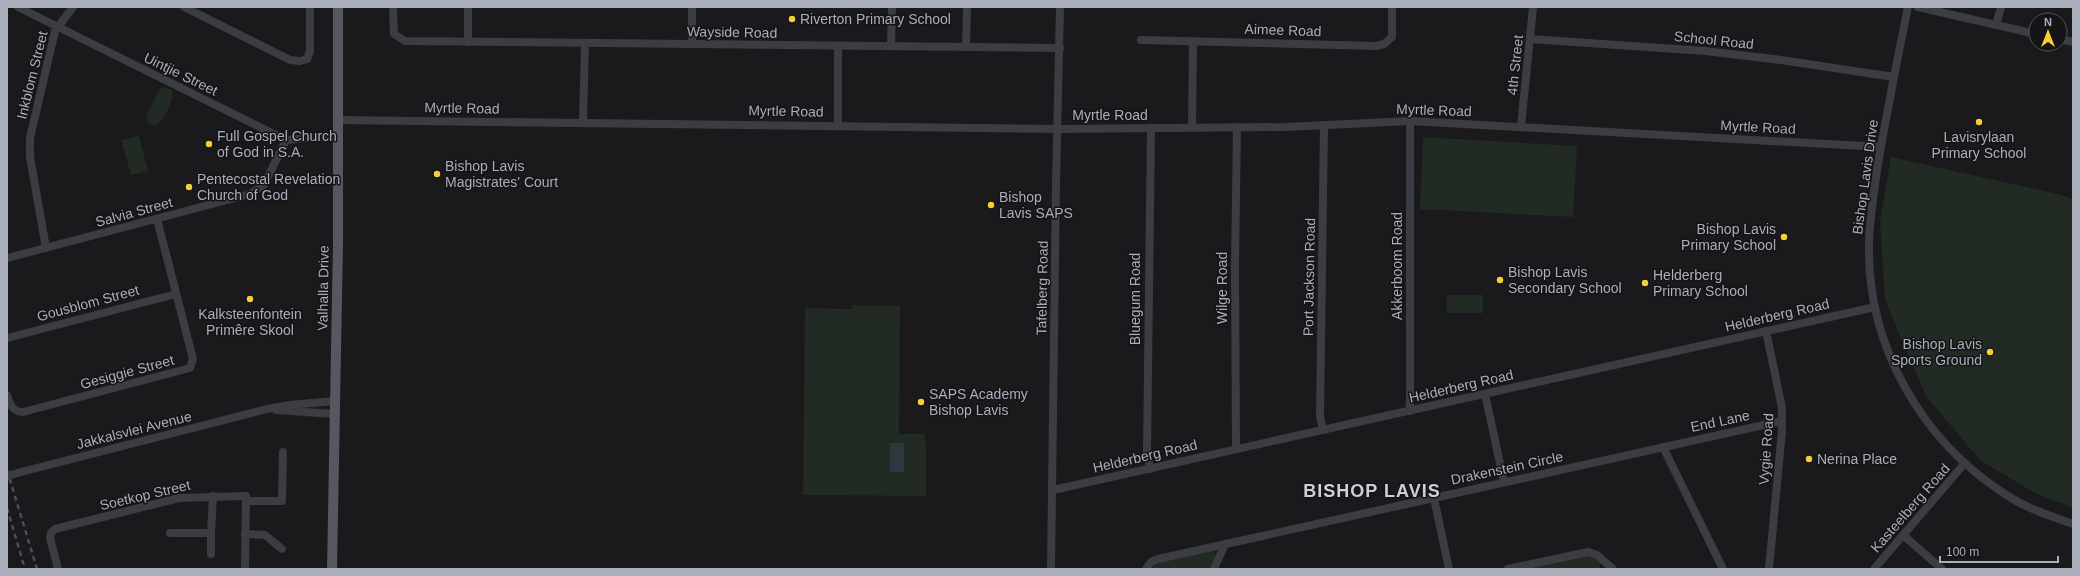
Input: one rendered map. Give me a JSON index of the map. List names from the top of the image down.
{
  "streets": {
    "main road": ["Valhalla Drive"],
    "street": [
      "Aimee Road",
      "Wayside Road",
      "School Road",
      "4th Street",
      "Uintjie Street",
      "Inkblom Street",
      "Myrtle Road",
      "Bishop Lavis Drive",
      "Salvia Street",
      "Akkerboom Road",
      "Port Jackson Road",
      "Tafelberg Road",
      "Wilge Road",
      "Bluegum Road",
      "Gousblom Street",
      "Helderberg Road",
      "Gesiggie Street",
      "End Lane",
      "Jakkalsvlei Avenue",
      "Vygie Road",
      "Drakenstein Circle",
      "Soetkop Street",
      "Kasteelberg Road"
    ]
  },
  "crossings": [
    ["Wayside Road", "Tafelberg Road"],
    ["School Road", "4th Street"],
    ["School Road", "Bishop Lavis Drive"],
    ["4th Street", "Myrtle Road"],
    ["Uintjie Street", "Inkblom Street"],
    ["Uintjie Street", "Salvia Street"],
    ["Inkblom Street", "Salvia Street"],
    ["Myrtle Road", "Bishop Lavis Drive"],
    ["Myrtle Road", "Akkerboom Road"],
    ["Myrtle Road", "Port Jackson Road"],
    ["Myrtle Road", "Valhalla Drive"],
    ["Myrtle Road", "Tafelberg Road"],
    ["Myrtle Road", "Wilge Road"],
    ["Myrtle Road", "Bluegum Road"],
    ["Bishop Lavis Drive", "Helderberg Road"],
    ["Bishop Lavis Drive", "Kasteelberg Road"],
    ["Salvia Street", "Gesiggie Street"],
    ["Akkerboom Road", "Helderberg Road"],
    ["Port Jackson Road", "Helderberg Road"],
    ["Valhalla Drive", "Jakkalsvlei Avenue"],
    ["Tafelberg Road", "Helderberg Road"],
    ["Wilge Road", "Helderberg Road"],
    ["Bluegum Road", "Helderberg Road"],
    ["Gousblom Street", "Gesiggie Street"],
    ["Helderberg Road", "Vygie Road"],
    ["End Lane", "Vygie Road"],
    ["End Lane", "Drakenstein Circle"]
  ],
  "districts": ["BISHOP LAVIS"],
  "places": [
    "Riverton Primary School",
    "Lavisrylaan Primary School",
    "Full Gospel Church of God in S.A.",
    "Bishop Lavis Magistrates' Court",
    "Pentecostal Revelation Church of God",
    "Bishop Lavis SAPS",
    "Bishop Lavis Primary School",
    "Bishop Lavis Secondary School",
    "Helderberg Primary School",
    "Kalksteenfontein Primêre Skool",
    "Bishop Lavis Sports Ground",
    "SAPS Academy Bishop Lavis",
    "Nerina Place"
  ],
  "scale_bar": "100 m",
  "north": "top"
}
